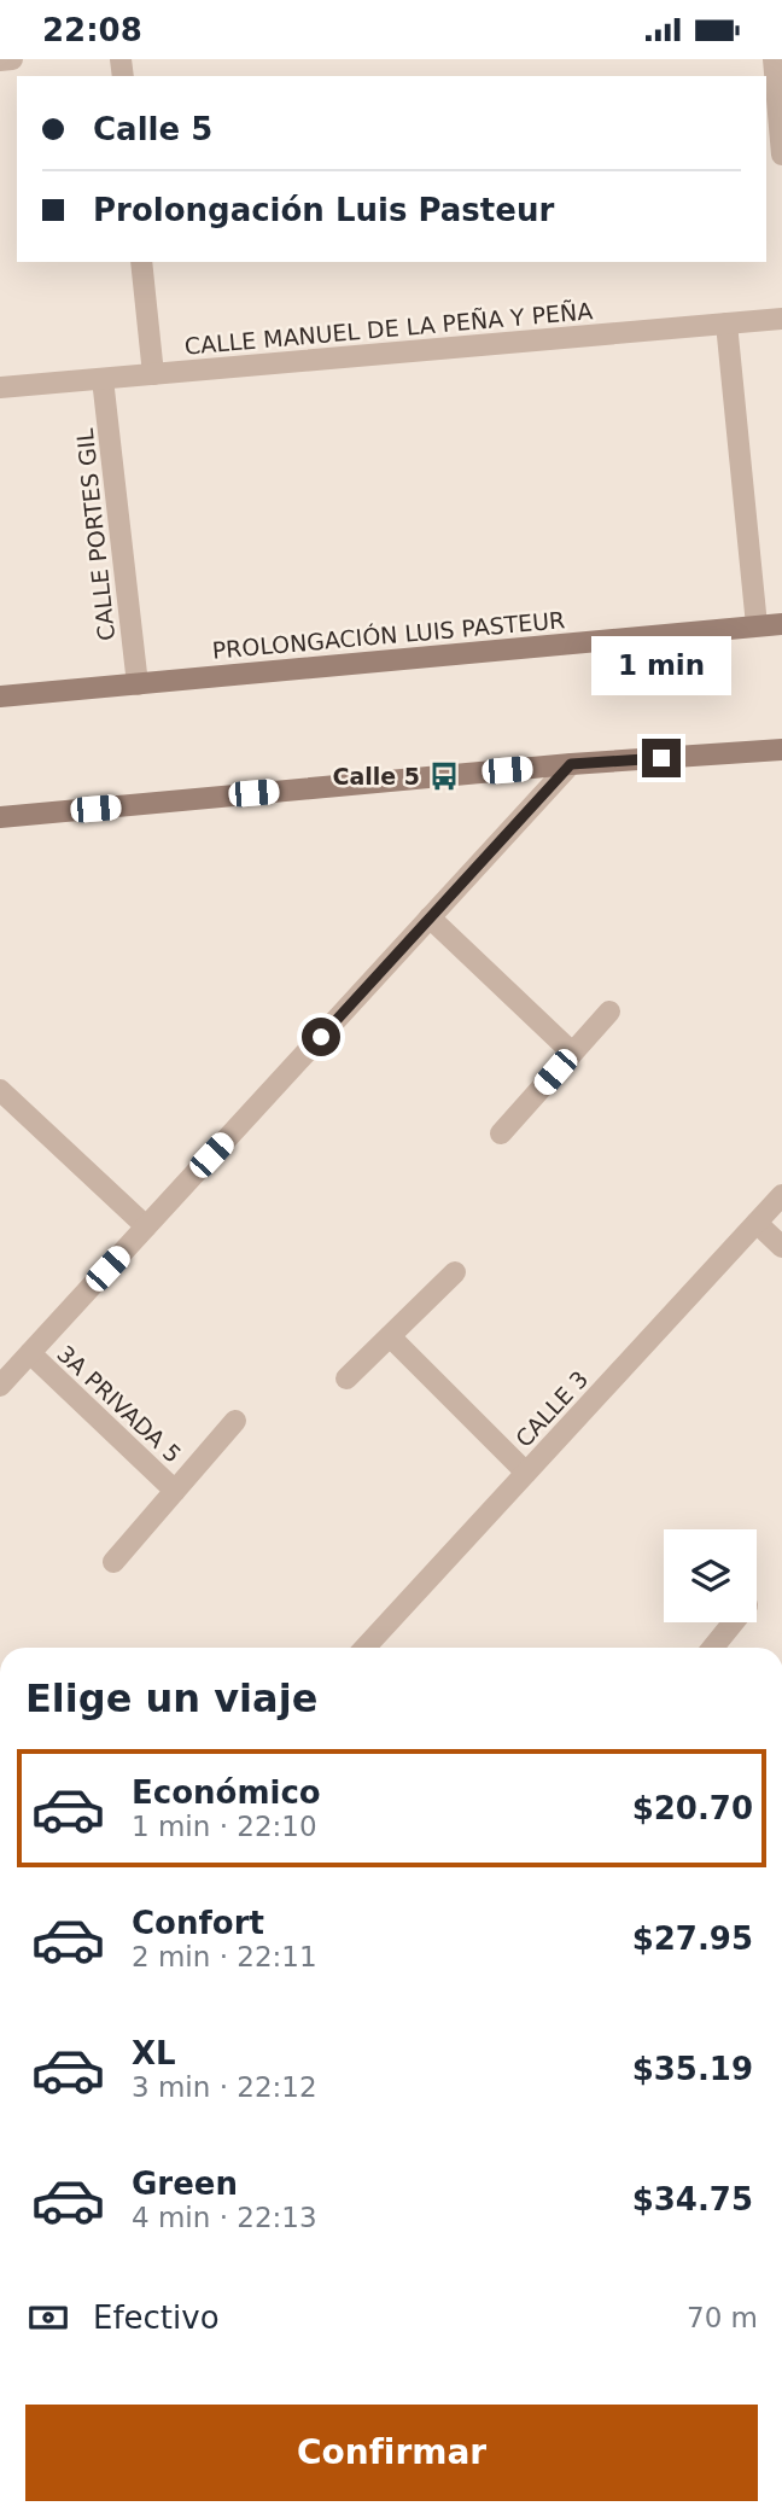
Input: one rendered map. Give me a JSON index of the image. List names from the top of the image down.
{
  "streets": {
    "main road": ["PROLONGACIÓN LUIS PASTEUR"],
    "street": [
      "CALLE MANUEL DE LA PEÑA Y PEÑA",
      "CALLE PORTES GIL",
      "3A PRIVADA 5",
      "CALLE 3"
    ]
  },
  "crossings": [
    ["CALLE MANUEL DE LA PEÑA Y PEÑA", "CALLE PORTES GIL"],
    ["CALLE PORTES GIL", "PROLONGACIÓN LUIS PASTEUR"]
  ],
  "places": {
    "bus stop": ["Calle 5"]
  },
  "page": {
    "status": "22:08",
    "banner": ["Calle 5", "Prolongación Luis Pasteur"],
    "bubble": "1 min",
    "heading": "Elige un viaje",
    "list": [
      {
        "name": "Económico",
        "note": "1 min · 22:10",
        "value": "$20.70"
      },
      {
        "name": "Confort",
        "note": "2 min · 22:11",
        "value": "$27.95"
      },
      {
        "name": "XL",
        "note": "3 min · 22:12",
        "value": "$35.19"
      },
      {
        "name": "Green",
        "note": "4 min · 22:13",
        "value": "$34.75"
      }
    ],
    "pay": ["Efectivo", "70 m"],
    "buttons": "Confirmar"
  }
}
